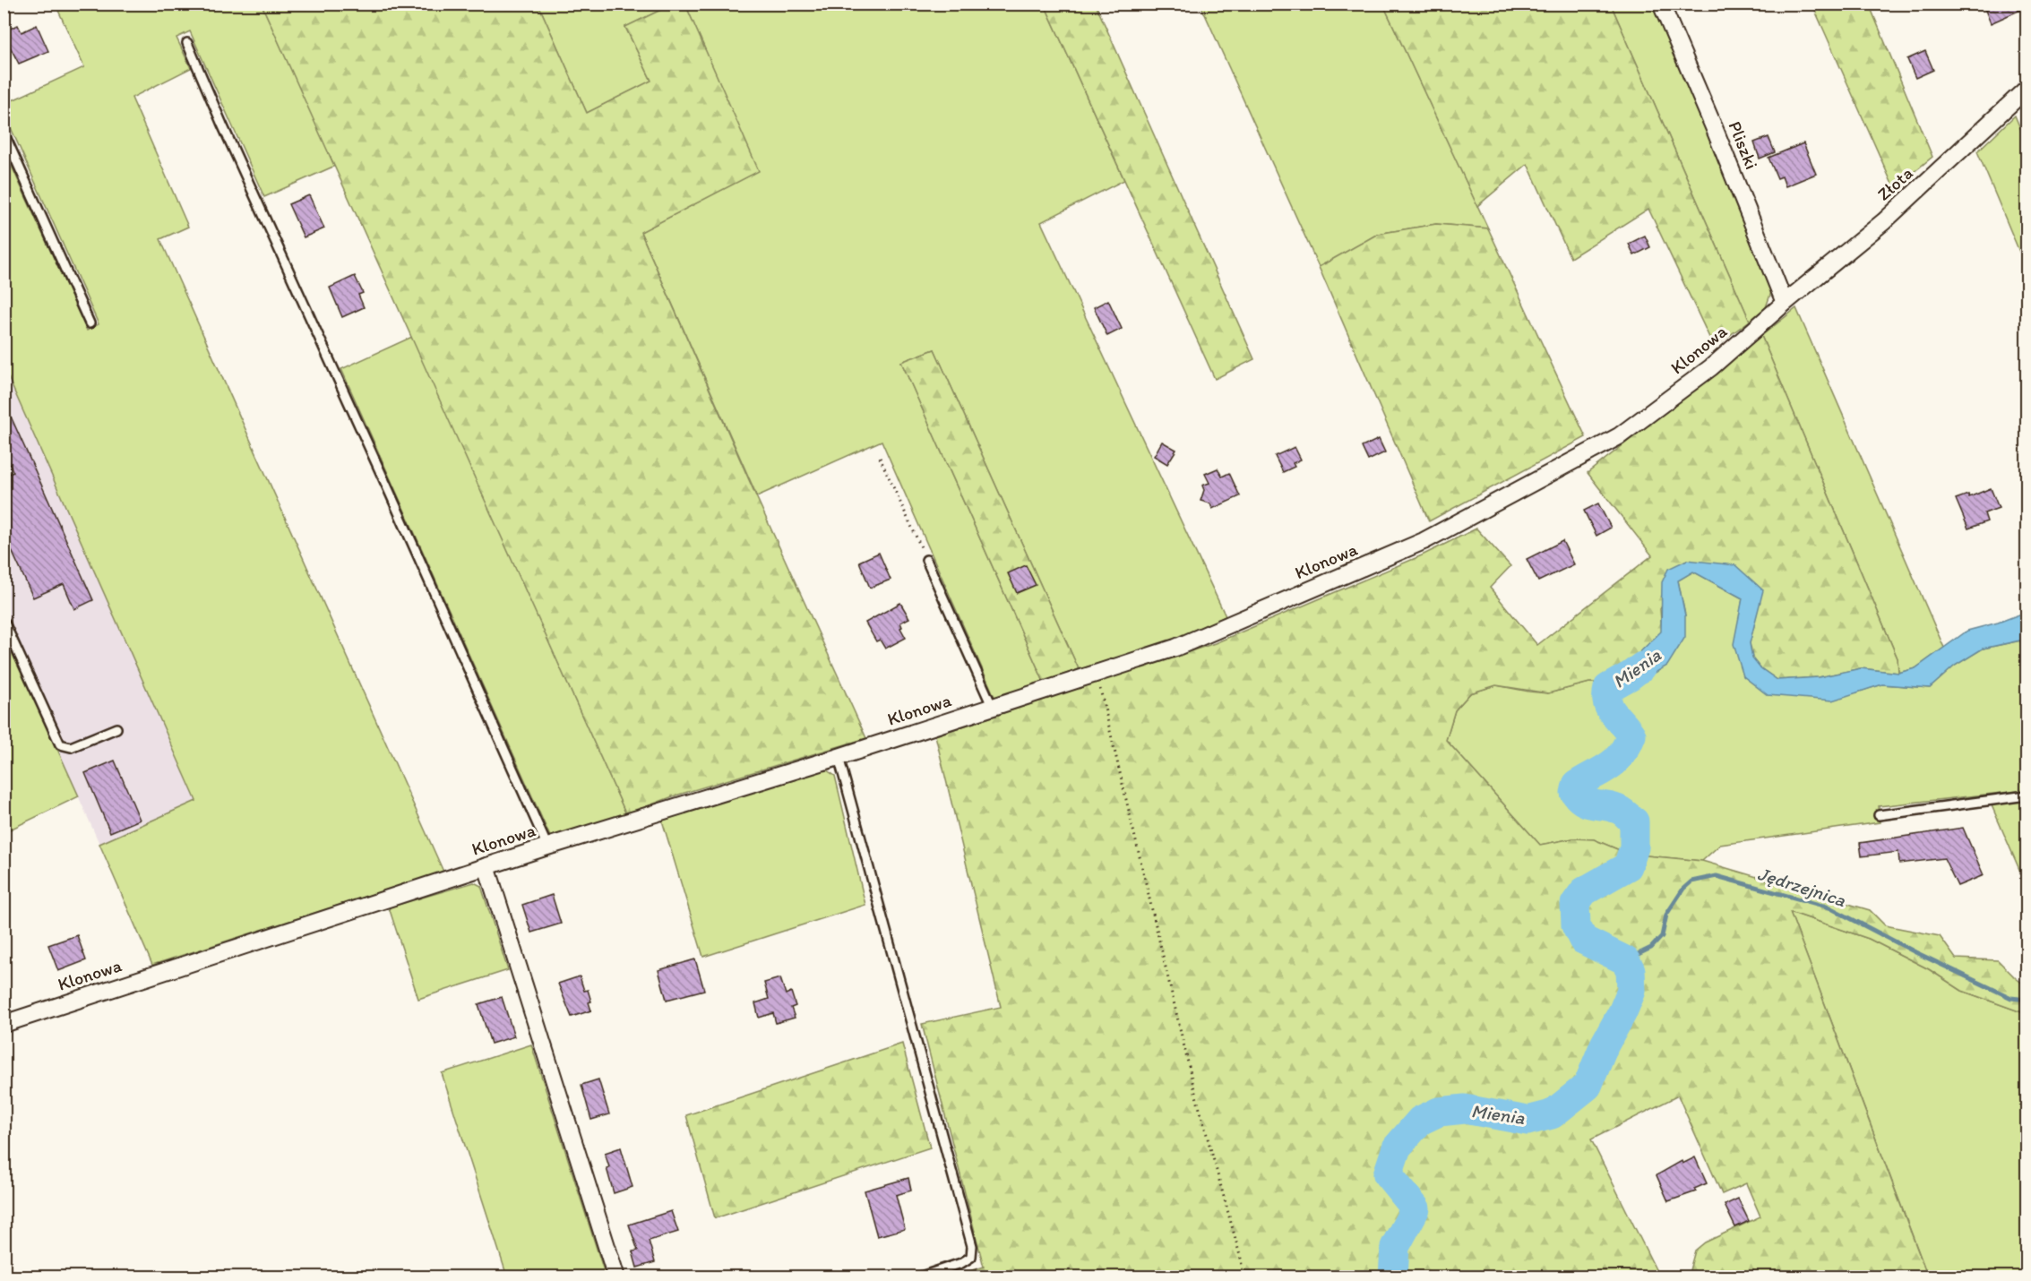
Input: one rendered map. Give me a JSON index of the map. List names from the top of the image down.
{
  "streets": {
    "street": ["Pliszki", "Złota", "Klonowa"]
  },
  "crossings": [
    ["Pliszki", "Złota"],
    ["Pliszki", "Klonowa"],
    ["Złota", "Klonowa"]
  ],
  "water": ["Mienia", "Jędrzejnica"]
}
